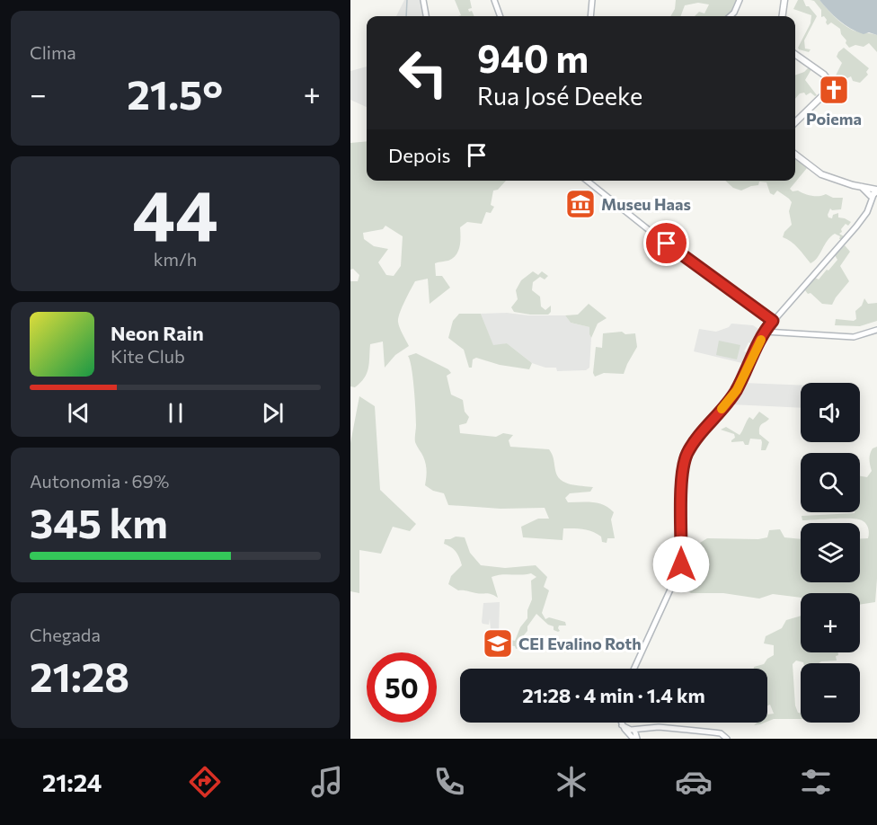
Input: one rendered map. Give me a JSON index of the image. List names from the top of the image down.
{
  "places": {
    "church": ["Poiema"],
    "museum": ["Museu Haas"],
    "school or university": ["CEI Evalino Roth"]
  },
  "page": {
    "tile": [
      "Clima",
      ["44", "km/h"],
      ["Autonomia · 69%", "345 km"],
      ["Chegada", "21:28"]
    ],
    "turn": ["940 m", "Rua José Deeke"],
    "heat": ["−", "21.5°", "+"],
    "then": "Depois",
    "song": ["Neon Rain", "Kite Club"],
    "map_buttons": ["+", "−"],
    "limit": "50",
    "trip": "21:28 · 4 min · 1.4 km",
    "tabs": "21:24"
  }
}
